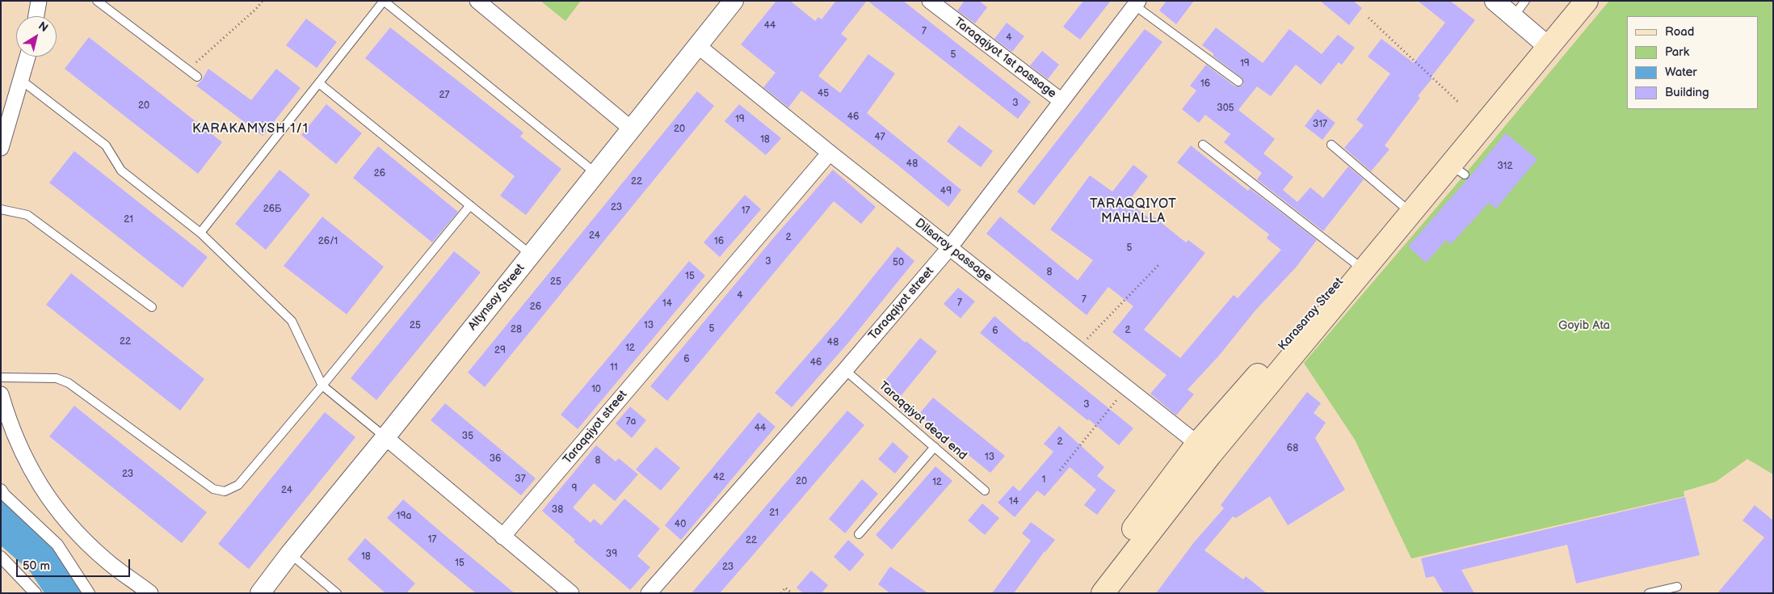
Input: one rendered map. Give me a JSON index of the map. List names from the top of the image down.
{
  "streets": {
    "main road": ["Karasaray Street"],
    "street": [
      "Taraqqiyot 1st passage",
      "Dilsaroy passage",
      "Altynsay Street",
      "Taraqqiyot street"
    ],
    "lane": ["Taraqqiyot dead end"]
  },
  "crossings": [
    ["Taraqqiyot 1st passage", "Taraqqiyot street"],
    ["Dilsaroy passage", "Altynsay Street"],
    ["Dilsaroy passage", "Taraqqiyot street"],
    ["Dilsaroy passage", "Karasaray Street"],
    ["Taraqqiyot street", "Taraqqiyot dead end"]
  ],
  "districts": ["KARAKAMYSH 1/1", "TARAQQIYOT MAHALLA"],
  "parks": ["Goyib Ata"],
  "house_numbers": [
    "44",
    "7",
    "4",
    "5",
    "19",
    "16",
    "45",
    "27",
    "3",
    "20",
    "305",
    "46",
    "19",
    "317",
    "20",
    "47",
    "18",
    "48",
    "312",
    "26",
    "22",
    "49",
    "23",
    "26Б",
    "17",
    "21",
    "24",
    "2",
    "26/1",
    "16",
    "5",
    "3",
    "50",
    "8",
    "15",
    "25",
    "4",
    "7",
    "7",
    "14",
    "26",
    "25",
    "13",
    "5",
    "28",
    "2",
    "6",
    "22",
    "48",
    "12",
    "29",
    "6",
    "46",
    "11",
    "10",
    "3",
    "7a",
    "44",
    "35",
    "2",
    "68",
    "13",
    "36",
    "8",
    "23",
    "42",
    "37",
    "1",
    "20",
    "12",
    "9",
    "24",
    "14",
    "38",
    "21",
    "19a",
    "40",
    "17",
    "22",
    "39",
    "18",
    "15",
    "23"
  ],
  "legend": [
    "Road",
    "Park",
    "Water",
    "Building"
  ],
  "scale_bar": "50 m",
  "north": "top right"
}
